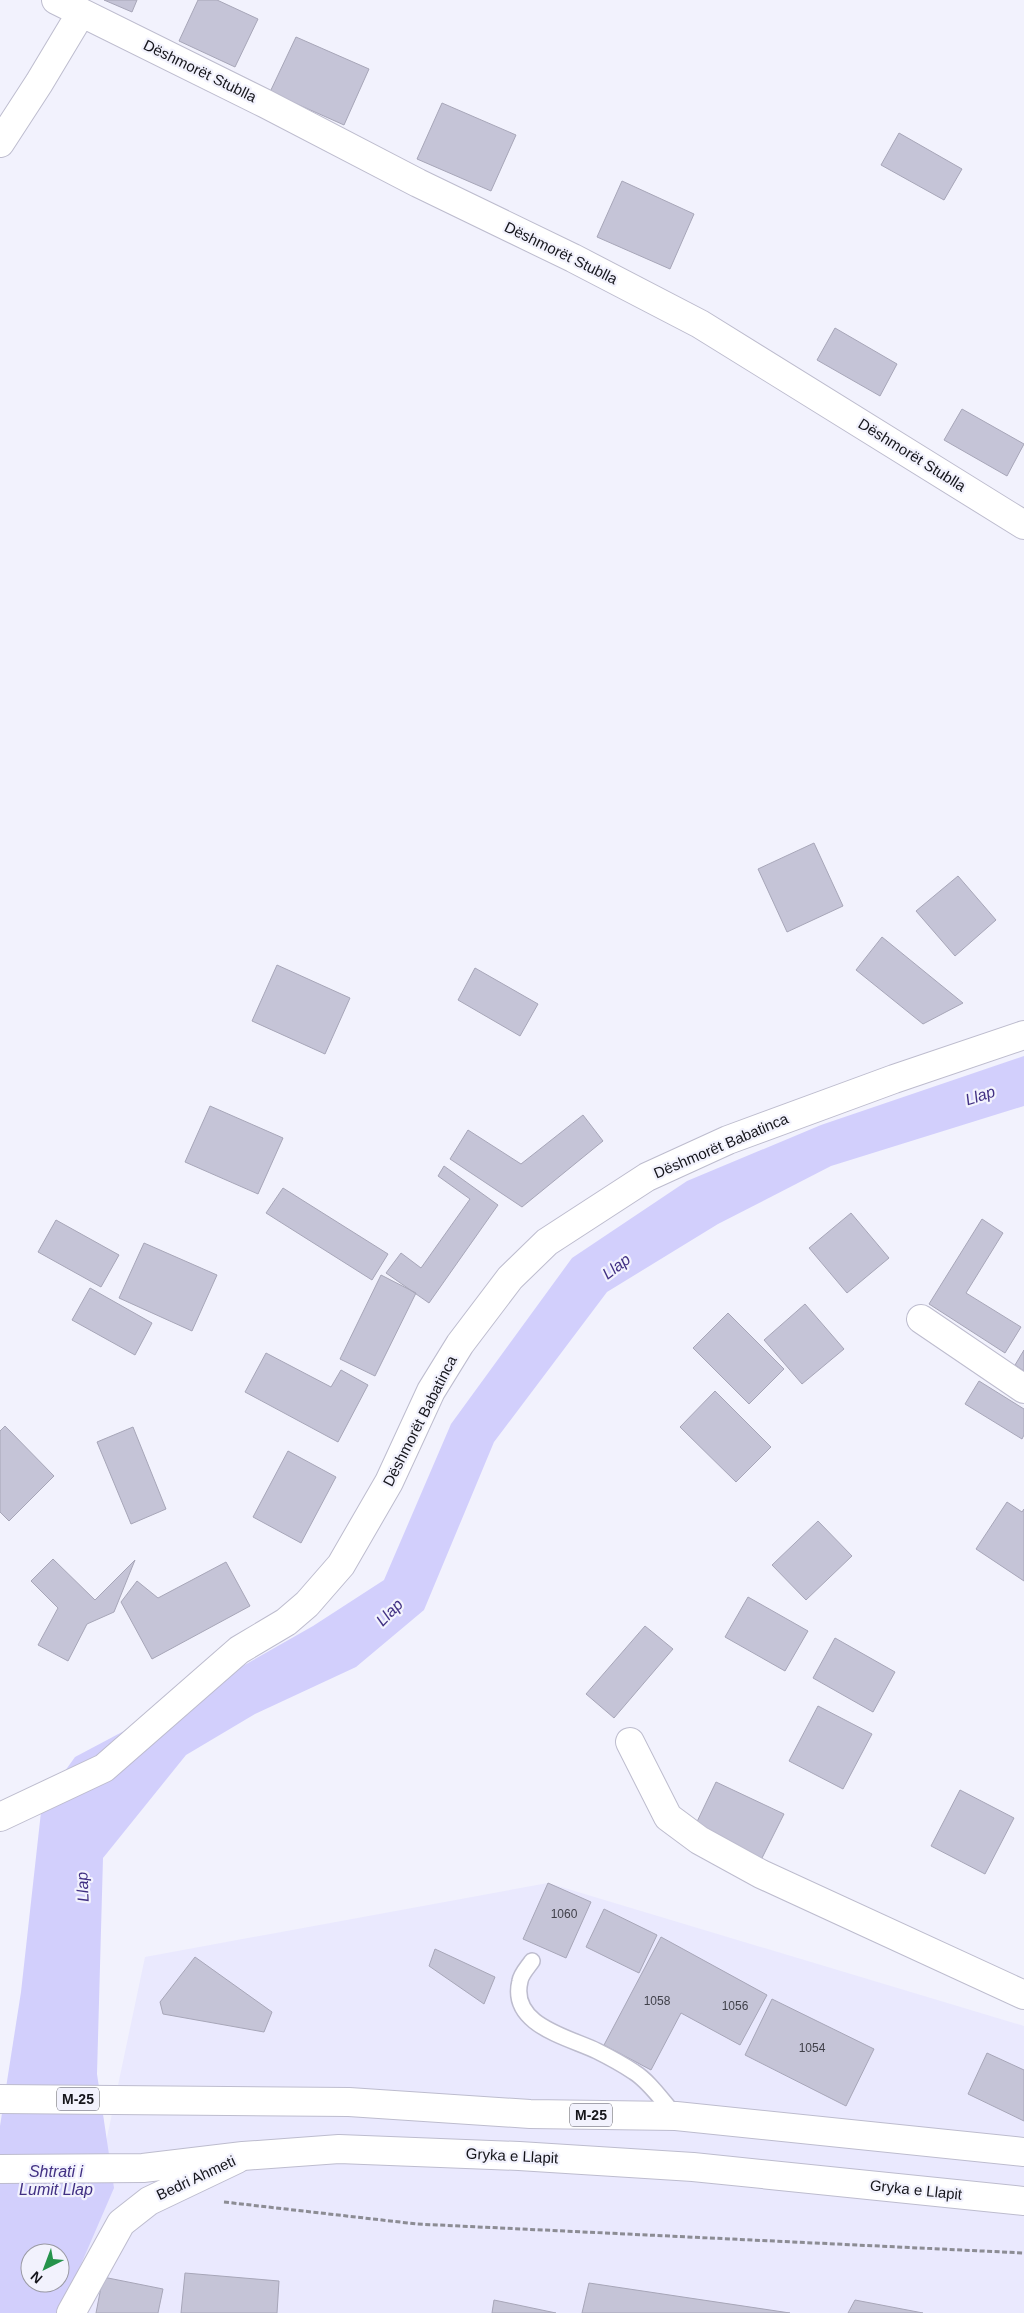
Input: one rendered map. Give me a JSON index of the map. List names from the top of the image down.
{
  "streets": {
    "street": [
      "Dëshmorët Stublla",
      "Dëshmorët Babatinca",
      "M-25",
      "Gryka e Llapit",
      "Bedri Ahmeti"
    ]
  },
  "crossings": [
    ["Gryka e Llapit", "Bedri Ahmeti"]
  ],
  "water": ["Llap", "Shtrati i Lumit Llap"],
  "house_numbers": [
    "1060",
    "1058",
    "1056",
    "1054"
  ],
  "north": "bottom left"
}
